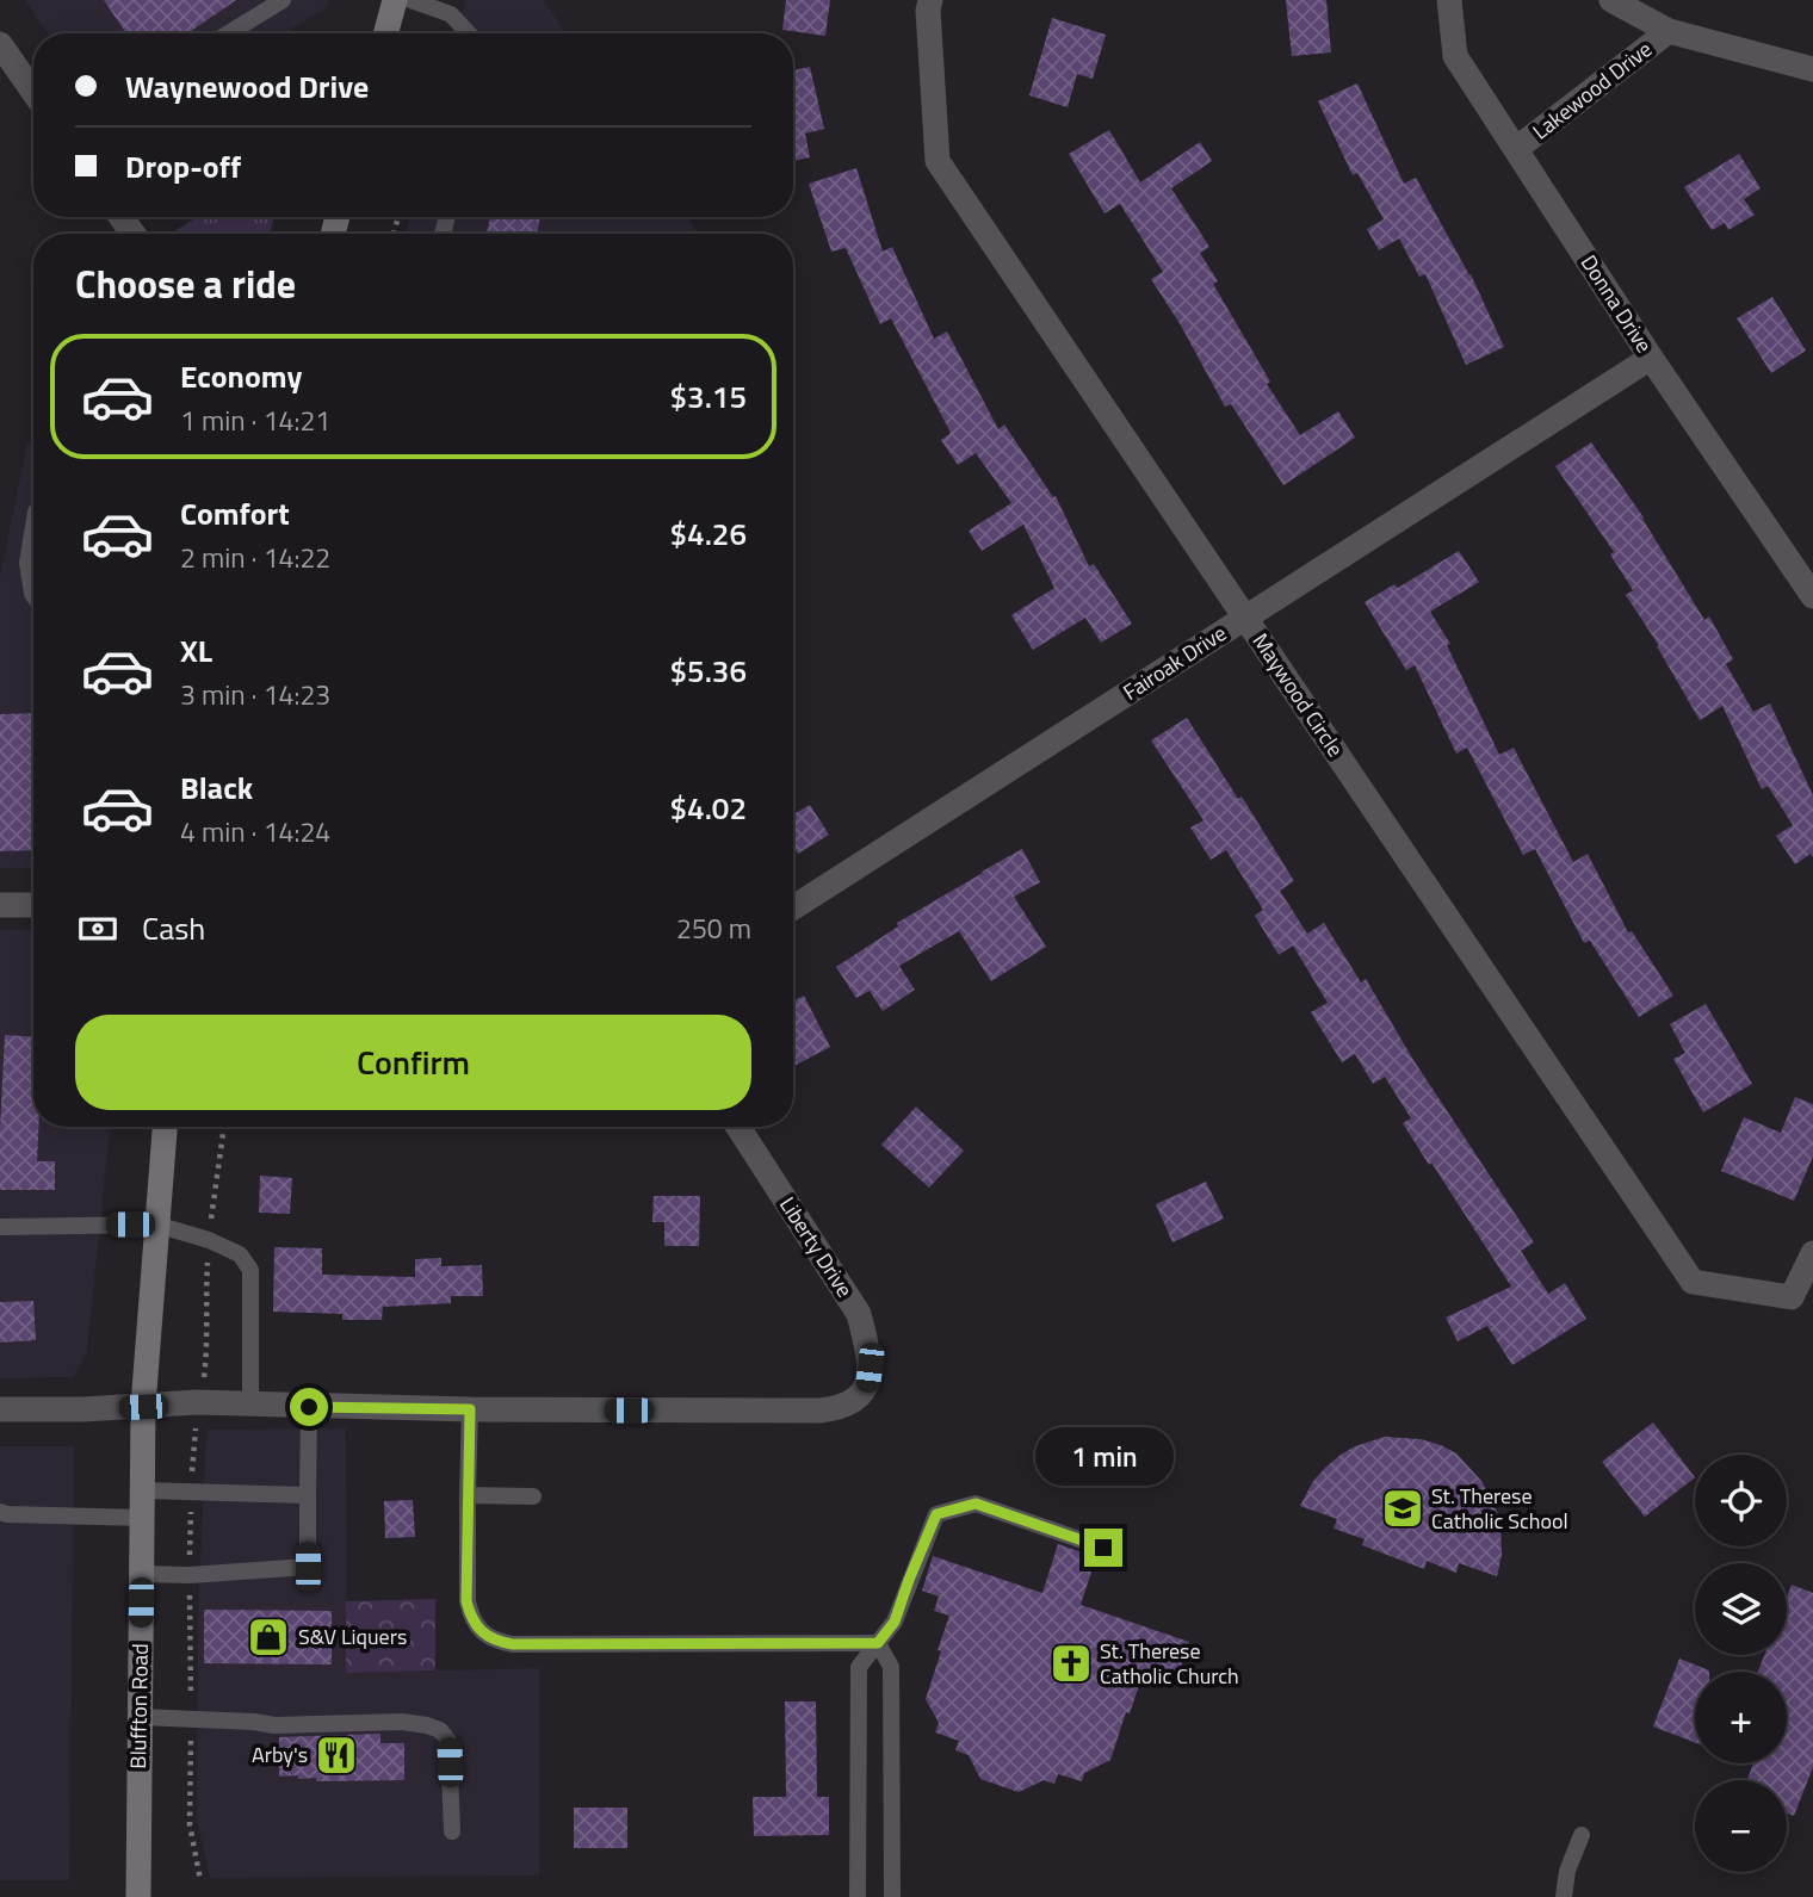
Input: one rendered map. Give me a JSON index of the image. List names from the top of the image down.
{
  "streets": {
    "main road": ["Bluffton Road"],
    "street": [
      "Lakewood Drive",
      "Donna Drive",
      "Fairoak Drive",
      "Maywood Circle",
      "Liberty Drive"
    ]
  },
  "crossings": [
    ["Lakewood Drive", "Donna Drive"],
    ["Donna Drive", "Fairoak Drive"],
    ["Fairoak Drive", "Maywood Circle"]
  ],
  "places": {
    "school or university": ["St. Therese Catholic School"],
    "shop": ["S&V Liquers"],
    "church": ["St. Therese Catholic Church"],
    "restaurant": ["Arby's"]
  },
  "page": {
    "banner": ["Waynewood Drive", "Drop-off"],
    "heading": "Choose a ride",
    "list": [
      {
        "name": "Economy",
        "note": "1 min · 14:21",
        "value": "$3.15"
      },
      {
        "name": "Comfort",
        "note": "2 min · 14:22",
        "value": "$4.26"
      },
      {
        "name": "XL",
        "note": "3 min · 14:23",
        "value": "$5.36"
      },
      {
        "name": "Black",
        "note": "4 min · 14:24",
        "value": "$4.02"
      }
    ],
    "pay": ["Cash", "250 m"],
    "buttons": "Confirm",
    "bubble": "1 min",
    "map_buttons": ["+", "−"]
  }
}
